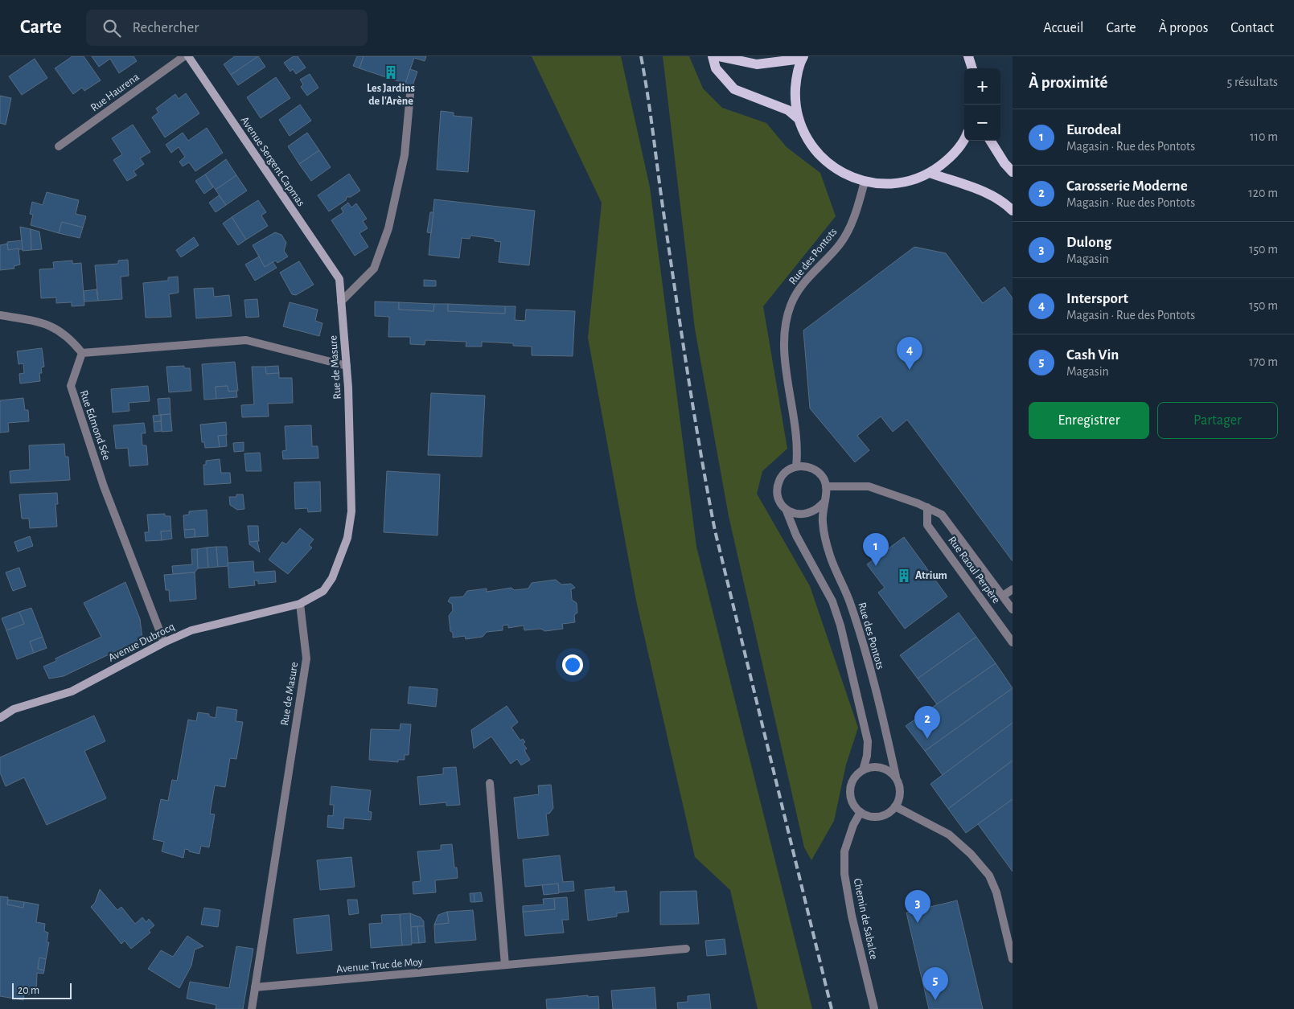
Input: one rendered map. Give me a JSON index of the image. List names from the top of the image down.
{
  "streets": {
    "street": [
      "Rue Haurena",
      "Avenue Sergent Capmas",
      "Rue des Pontots",
      "Rue de Masure",
      "Rue Edmond Sée",
      "Rue Raoul Perpère",
      "Avenue Dubrocq",
      "Chemin de Sabalce",
      "Avenue Truc de Moy"
    ]
  },
  "crossings": [
    ["Avenue Sergent Capmas", "Rue de Masure"],
    ["Rue des Pontots", "Rue Raoul Perpère"],
    ["Rue des Pontots", "Chemin de Sabalce"],
    ["Rue de Masure", "Avenue Dubrocq"],
    ["Rue de Masure", "Avenue Truc de Moy"],
    ["Rue Edmond Sée", "Avenue Dubrocq"]
  ],
  "places": {
    "building": ["Les Jardins de l'Arène", "Atrium"]
  },
  "scale_bar": "20 m",
  "page": {
    "header": "Carte",
    "search": "Rechercher",
    "nav": [
      "Accueil",
      "Carte",
      "À propos",
      "Contact"
    ],
    "heading": ["À proximité", "5 résultats"],
    "map_buttons": ["+", "−"],
    "list": [
      {
        "mark": "1",
        "name": "Eurodeal",
        "note": "Magasin · Rue des Pontots",
        "value": "110 m"
      },
      {
        "mark": "2",
        "name": "Carosserie Moderne",
        "note": "Magasin · Rue des Pontots",
        "value": "120 m"
      },
      {
        "mark": "3",
        "name": "Dulong",
        "note": "Magasin",
        "value": "150 m"
      },
      {
        "mark": "4",
        "name": "Intersport",
        "note": "Magasin · Rue des Pontots",
        "value": "150 m"
      },
      {
        "mark": "5",
        "name": "Cash Vin",
        "note": "Magasin",
        "value": "170 m"
      }
    ],
    "pins": [
      "4",
      "1",
      "2",
      "3",
      "5"
    ],
    "buttons": ["Enregistrer", "Partager"],
    "scale": "20 m"
  }
}
